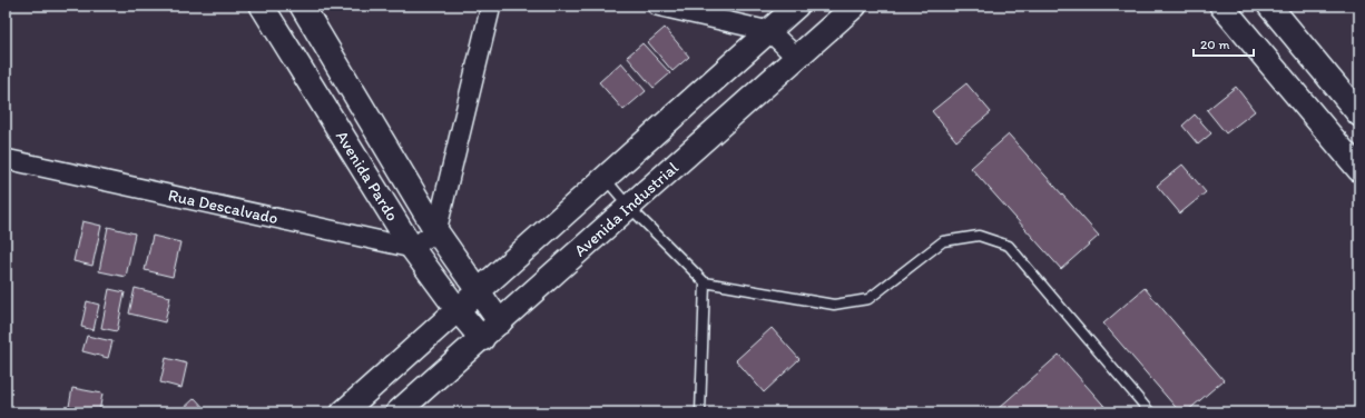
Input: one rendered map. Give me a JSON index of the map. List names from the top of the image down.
{
  "streets": {
    "street": ["Avenida Pardo", "Rua Descalvado", "Avenida Industrial"]
  },
  "crossings": [
    ["Avenida Pardo", "Rua Descalvado"],
    ["Avenida Pardo", "Avenida Industrial"]
  ],
  "scale_bar": "20 m"
}
